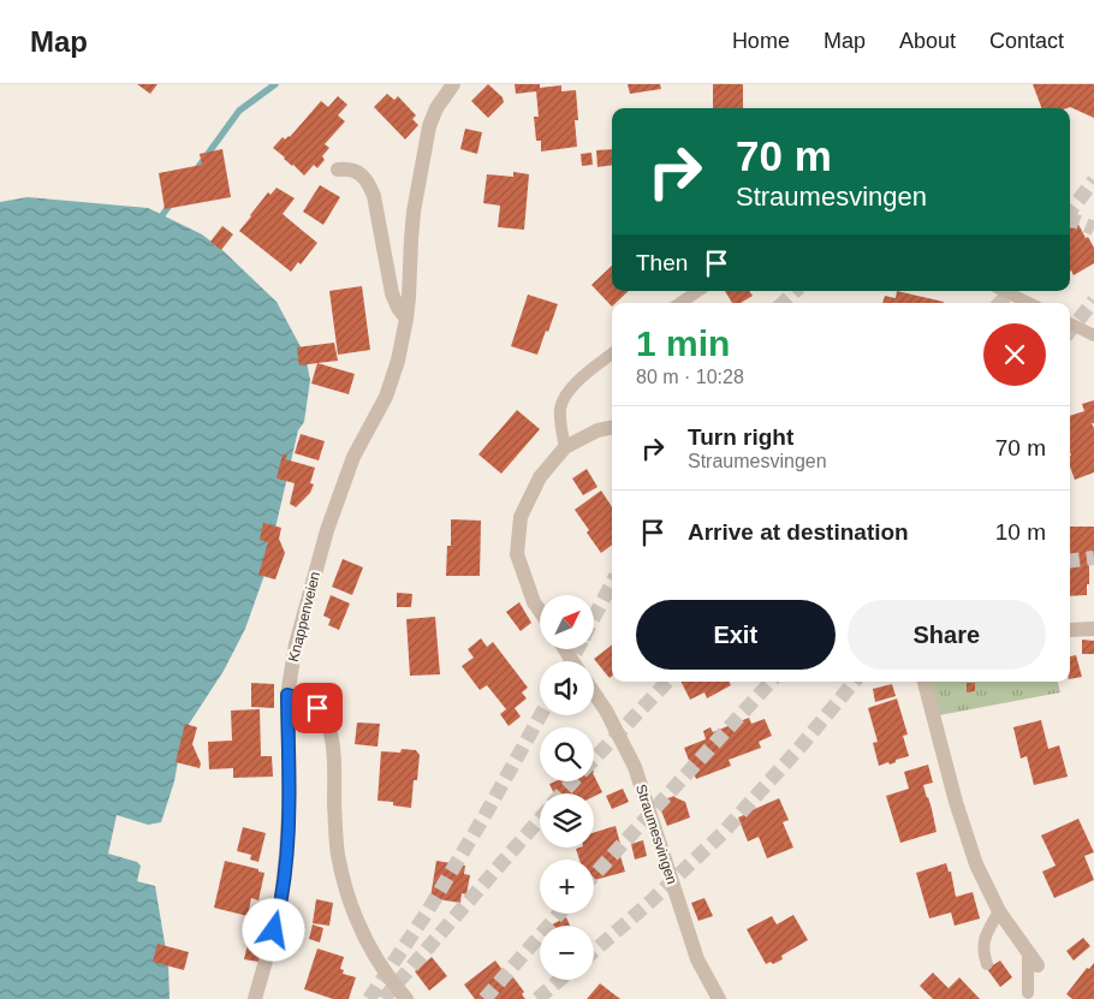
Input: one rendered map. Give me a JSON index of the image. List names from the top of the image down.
{
  "streets": {
    "street": ["Knappenveien", "Straumesvingen"]
  },
  "north": "top right",
  "page": {
    "header": "Map",
    "nav": [
      "Home",
      "Map",
      "About",
      "Contact"
    ],
    "turn": ["70 m", "Straumesvingen"],
    "then": "Then",
    "heading": ["1 min", "80 m · 10:28"],
    "list": [
      {
        "name": "Turn right",
        "note": "Straumesvingen",
        "value": "70 m"
      },
      {
        "name": "Arrive at destination",
        "value": "10 m"
      }
    ],
    "buttons": ["Exit", "Share"],
    "map_buttons": ["+", "−"]
  }
}
